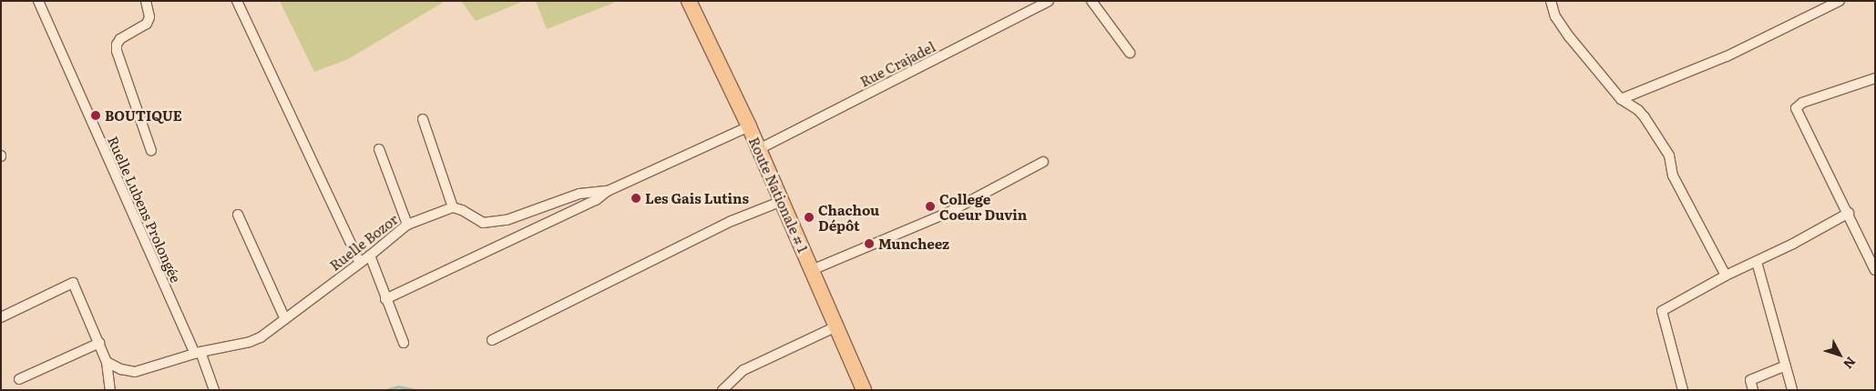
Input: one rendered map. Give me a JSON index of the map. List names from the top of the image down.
{
  "streets": {
    "main road": ["Route Nationale # 1"],
    "street": ["Rue Crajadel", "Ruelle Lubens Prolongée", "Ruelle Bozor"]
  },
  "crossings": [
    ["Rue Crajadel", "Route Nationale # 1"],
    ["Ruelle Lubens Prolongée", "Ruelle Bozor"]
  ],
  "places": [
    "BOUTIQUE",
    "Les Gais Lutins",
    "College Coeur Duvin",
    "Chachou Dépôt",
    "Muncheez"
  ],
  "north": "bottom right"
}
